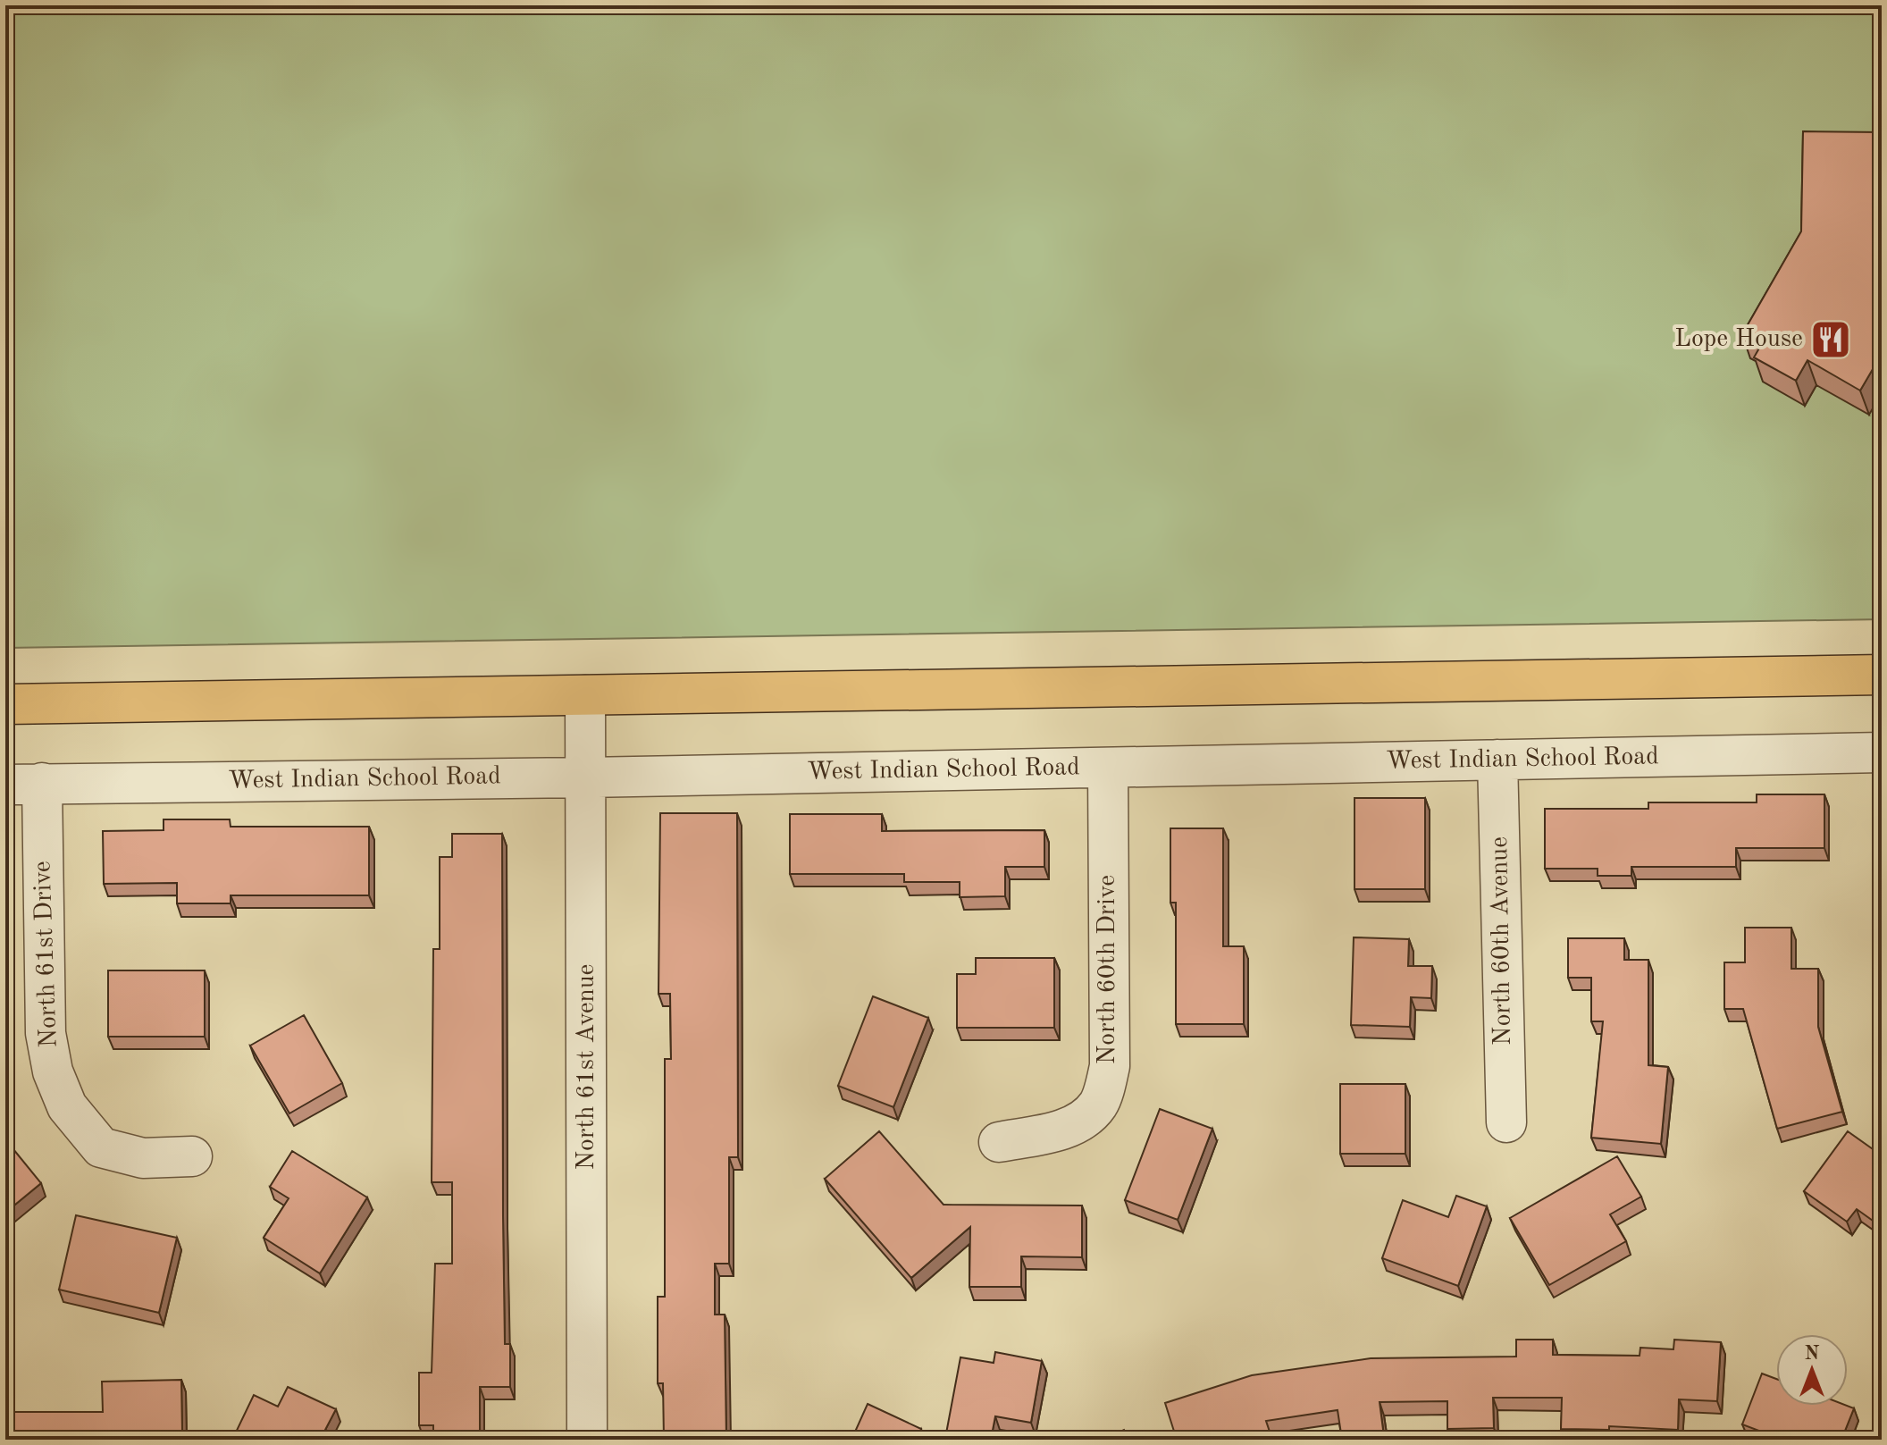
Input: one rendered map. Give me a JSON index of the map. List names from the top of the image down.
{
  "streets": {
    "street": [
      "West Indian School Road",
      "North 60th Avenue",
      "North 61st Drive",
      "North 60th Drive",
      "North 61st Avenue"
    ]
  },
  "crossings": [
    ["West Indian School Road", "North 60th Avenue"],
    ["West Indian School Road", "North 61st Drive"],
    ["West Indian School Road", "North 60th Drive"],
    ["West Indian School Road", "North 61st Avenue"]
  ],
  "places": {
    "restaurant": ["Lope House"]
  },
  "north": "top"
}
